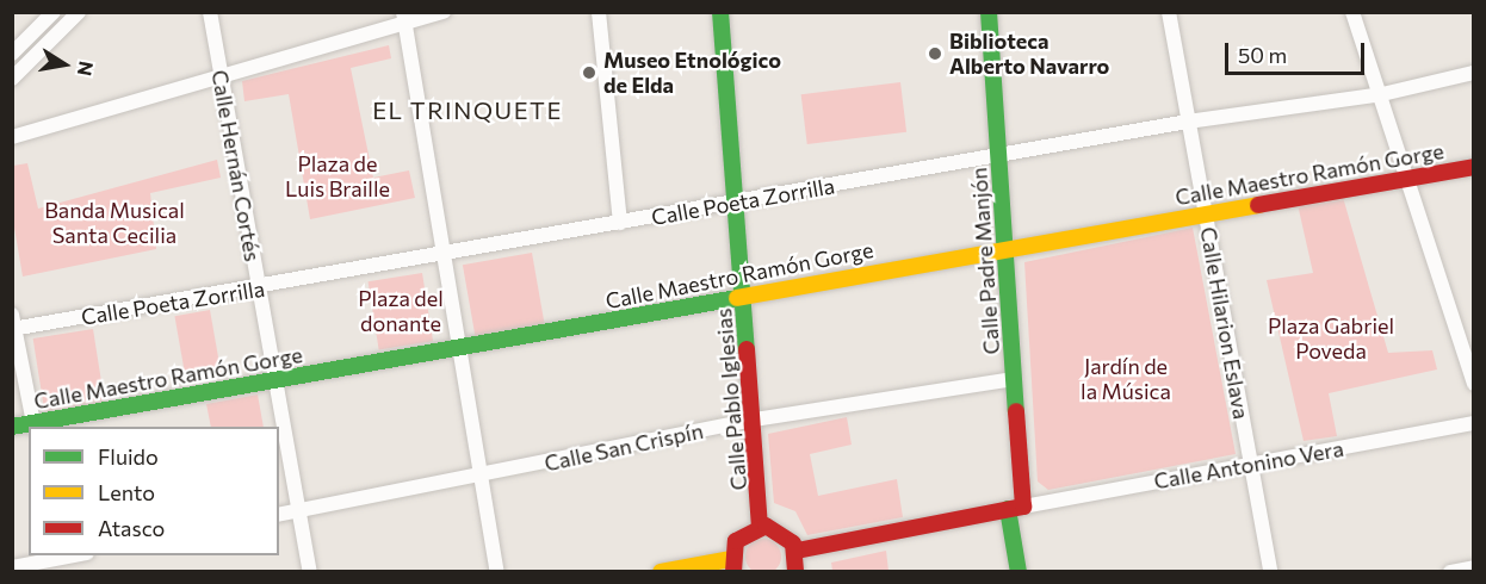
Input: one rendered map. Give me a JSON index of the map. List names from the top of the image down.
{
  "streets": {
    "street": [
      "Calle Hernán Cortés",
      "Calle Maestro Ramón Gorge",
      "Calle Poeta Zorrilla",
      "Calle Padre Manjón",
      "Calle Hilarion Eslava",
      "Calle Pablo Iglesias",
      "Calle San Crispín",
      "Calle Antonino Vera"
    ]
  },
  "crossings": [
    ["Calle Hernán Cortés", "Calle Maestro Ramón Gorge"],
    ["Calle Hernán Cortés", "Calle Poeta Zorrilla"],
    ["Calle Hernán Cortés", "Calle San Crispín"],
    ["Calle Maestro Ramón Gorge", "Calle Padre Manjón"],
    ["Calle Maestro Ramón Gorge", "Calle Hilarion Eslava"],
    ["Calle Maestro Ramón Gorge", "Calle Pablo Iglesias"],
    ["Calle Poeta Zorrilla", "Calle Padre Manjón"],
    ["Calle Poeta Zorrilla", "Calle Hilarion Eslava"],
    ["Calle Poeta Zorrilla", "Calle Pablo Iglesias"],
    ["Calle Padre Manjón", "Calle San Crispín"],
    ["Calle Padre Manjón", "Calle Antonino Vera"],
    ["Calle Hilarion Eslava", "Calle Antonino Vera"],
    ["Calle Pablo Iglesias", "Calle San Crispín"]
  ],
  "districts": ["EL TRINQUETE"],
  "parks": [
    "Plaza de Luis Braille",
    "Banda Musical Santa Cecilia",
    "Plaza del donante",
    "Plaza Gabriel Poveda",
    "Jardín de la Música"
  ],
  "places": ["Biblioteca Alberto Navarro", "Museo Etnológico de Elda"],
  "legend": ["Fluido", "Lento", "Atasco"],
  "scale_bar": "50 m",
  "north": "right"
}
